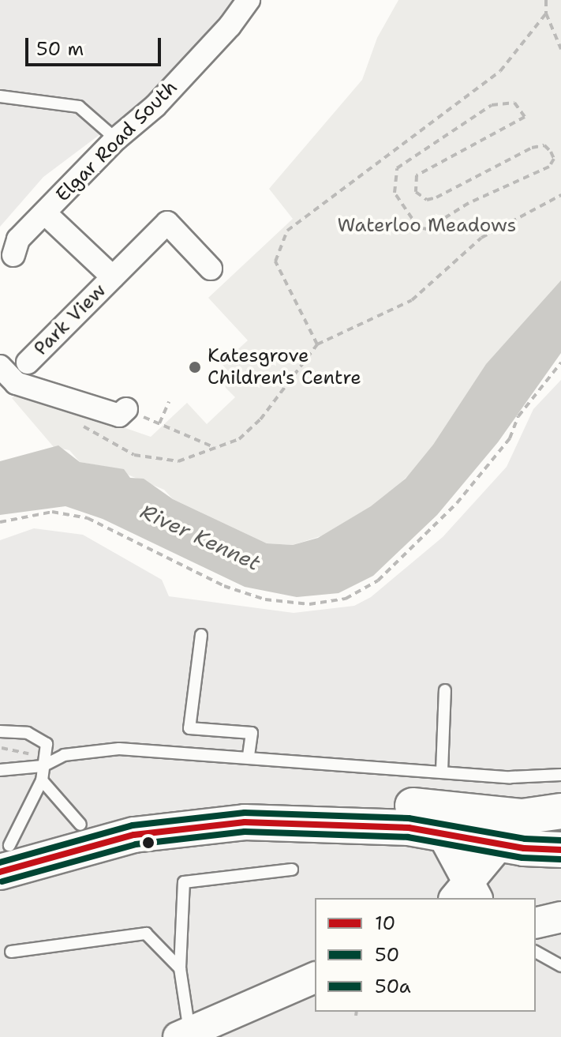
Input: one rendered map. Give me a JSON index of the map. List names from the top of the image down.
{
  "streets": {
    "street": ["Elgar Road South", "Park View"]
  },
  "crossings": [
    ["Elgar Road South", "Park View"]
  ],
  "water": ["River Kennet"],
  "parks": ["Waterloo Meadows"],
  "places": ["Katesgrove Children's Centre"],
  "lines": ["transit line 50a", "transit line 10", "transit line 50"],
  "legend": ["10", "50", "50a"],
  "scale_bar": "50 m"
}
